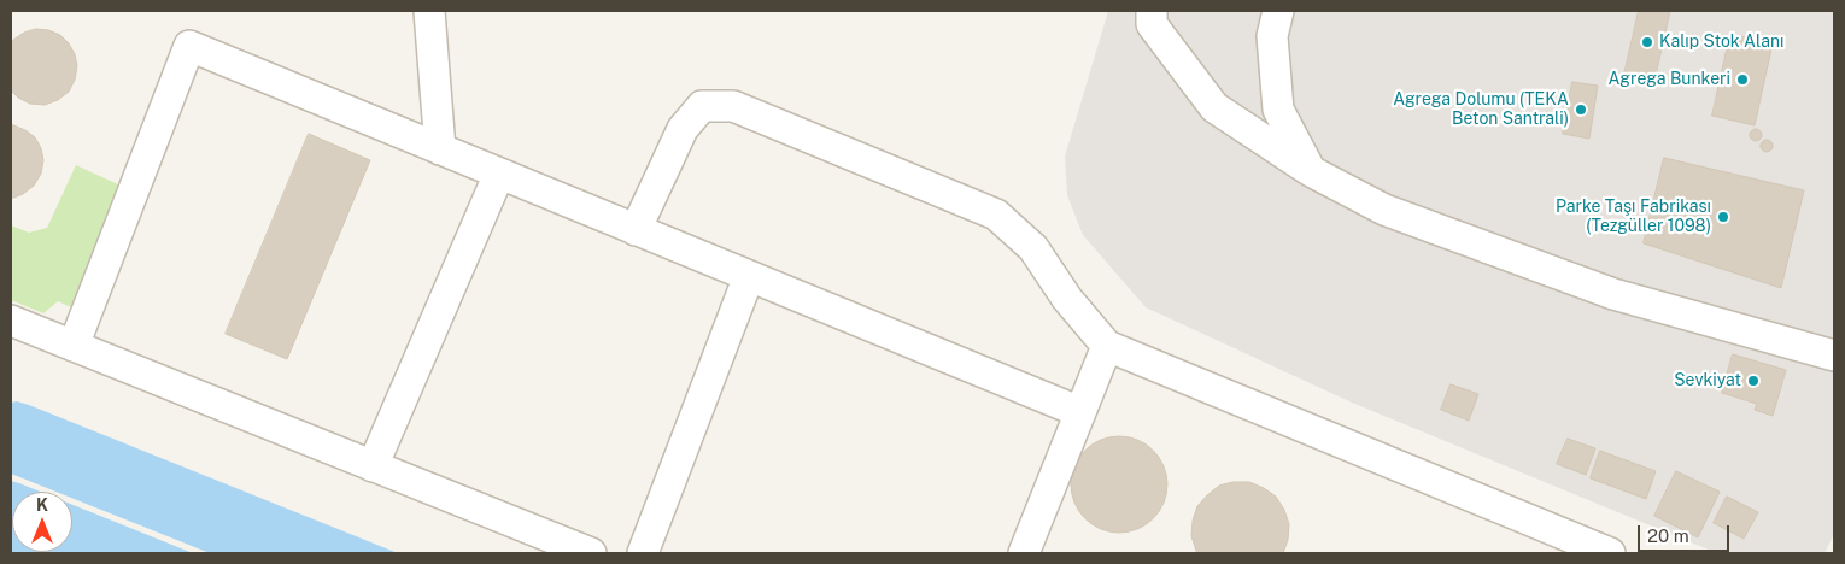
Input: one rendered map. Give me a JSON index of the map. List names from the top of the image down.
{
  "places": [
    "Kalıp Stok Alanı",
    "Agrega Bunkeri",
    "Agrega Dolumu (TEKA Beton Santrali)",
    "Parke Taşı Fabrikası (Tezgüller 1098)",
    "Sevkiyat"
  ],
  "scale_bar": "20 m",
  "north": "top"
}
